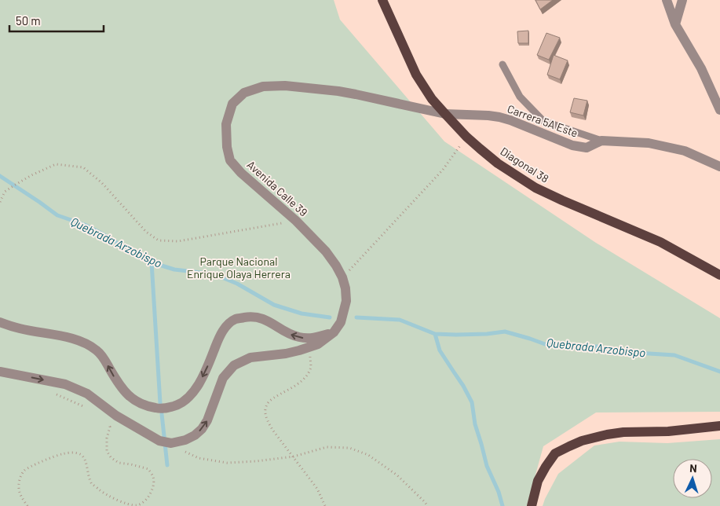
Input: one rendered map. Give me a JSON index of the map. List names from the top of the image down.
{
  "streets": {
    "main road": ["Diagonal 38"],
    "street": ["Carrera 5A Este", "Avenida Calle 39"]
  },
  "crossings": [
    ["Carrera 5A Este", "Diagonal 38"],
    ["Carrera 5A Este", "Avenida Calle 39"],
    ["Diagonal 38", "Avenida Calle 39"]
  ],
  "water": ["Quebrada Arzobispo"],
  "parks": ["Parque Nacional Enrique Olaya Herrera"],
  "scale_bar": "50 m",
  "north": "top"
}
